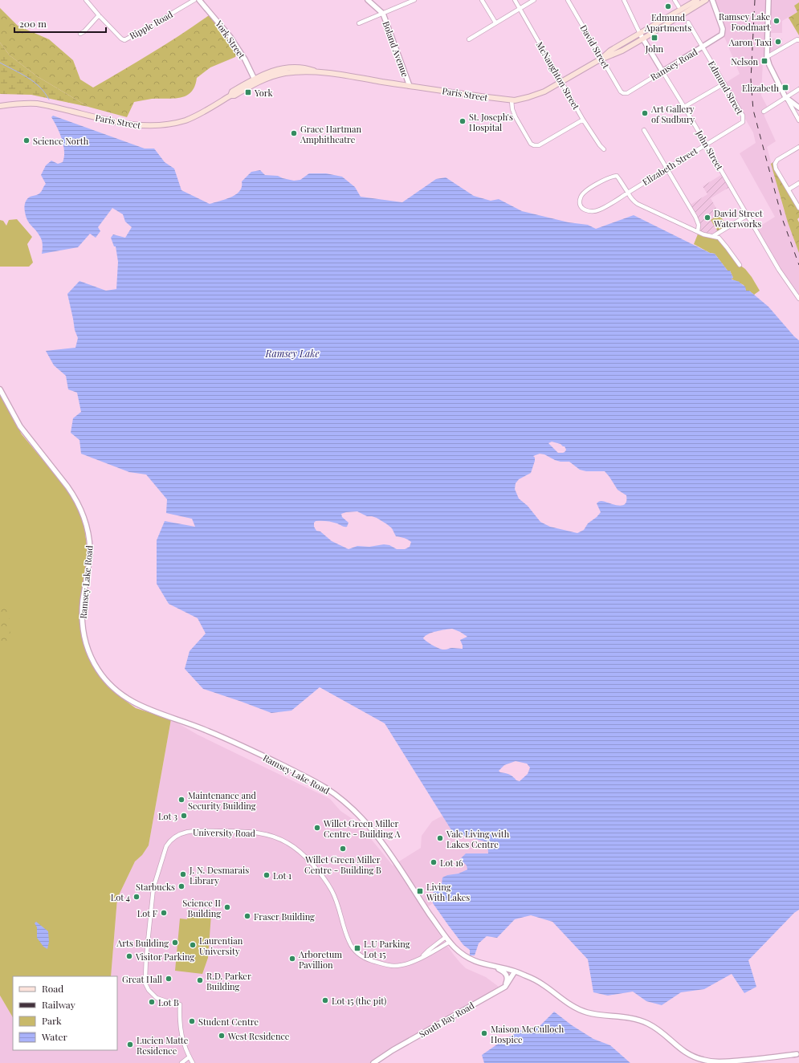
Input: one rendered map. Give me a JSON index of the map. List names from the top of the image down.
{
  "streets": {
    "main road": ["Paris Street"],
    "street": [
      "Ripple Road",
      "York Street",
      "David Street",
      "Boland Avenue",
      "Ramsey Road",
      "McNaughton Street",
      "Edmund Street",
      "John Street",
      "Elizabeth Street",
      "Ramsey Lake Road",
      "University Road",
      "South Bay Road"
    ]
  },
  "crossings": [
    ["York Street", "Paris Street"],
    ["David Street", "Ramsey Road"],
    ["David Street", "Paris Street"],
    ["Boland Avenue", "Paris Street"],
    ["Ramsey Road", "Edmund Street"],
    ["Ramsey Road", "John Street"],
    ["McNaughton Street", "Paris Street"],
    ["Edmund Street", "Elizabeth Street"],
    ["Paris Street", "John Street"],
    ["John Street", "Elizabeth Street"],
    ["Ramsey Lake Road", "University Road"],
    ["Ramsey Lake Road", "South Bay Road"]
  ],
  "water": ["Ramsey Lake"],
  "places": {
    "other": [
      "Edmund Apartments",
      "Ramsey Lake Foodmart",
      "Aaron Taxi",
      "Art Gallery of Sudbury",
      "St. Joseph's Hospital",
      "Grace Hartman Amphitheatre",
      "Science North",
      "David Street Waterworks",
      "Maintenance and Security Building",
      "Lot 3",
      "Willet Green Miller Centre - Building A",
      "Vale Living with Lakes Centre",
      "Willet Green Miller Centre - Building B",
      "Lot 16",
      "J. N. Desmarais Library",
      "Lot 1",
      "Starbucks",
      "Lot 4",
      "Science II Building",
      "Lot F",
      "Fraser Building",
      "Arts Building",
      "Laurentian University",
      "Visitor Parking",
      "Arboretum Pavillion",
      "Great Hall",
      "R.D. Parker Building",
      "Lot 15 (the pit)",
      "Lot B",
      "Student Centre",
      "Maison McCulloch Hospice",
      "West Residence",
      "Lucien Matte Residence"
    ],
    "transit": [
      "John",
      "Nelson",
      "Elizabeth",
      "York",
      "Living With Lakes",
      "L.U Parking Lot 15"
    ]
  },
  "legend": [
    "Road",
    "Railway",
    "Park",
    "Water"
  ],
  "scale_bar": "200 m"
}
